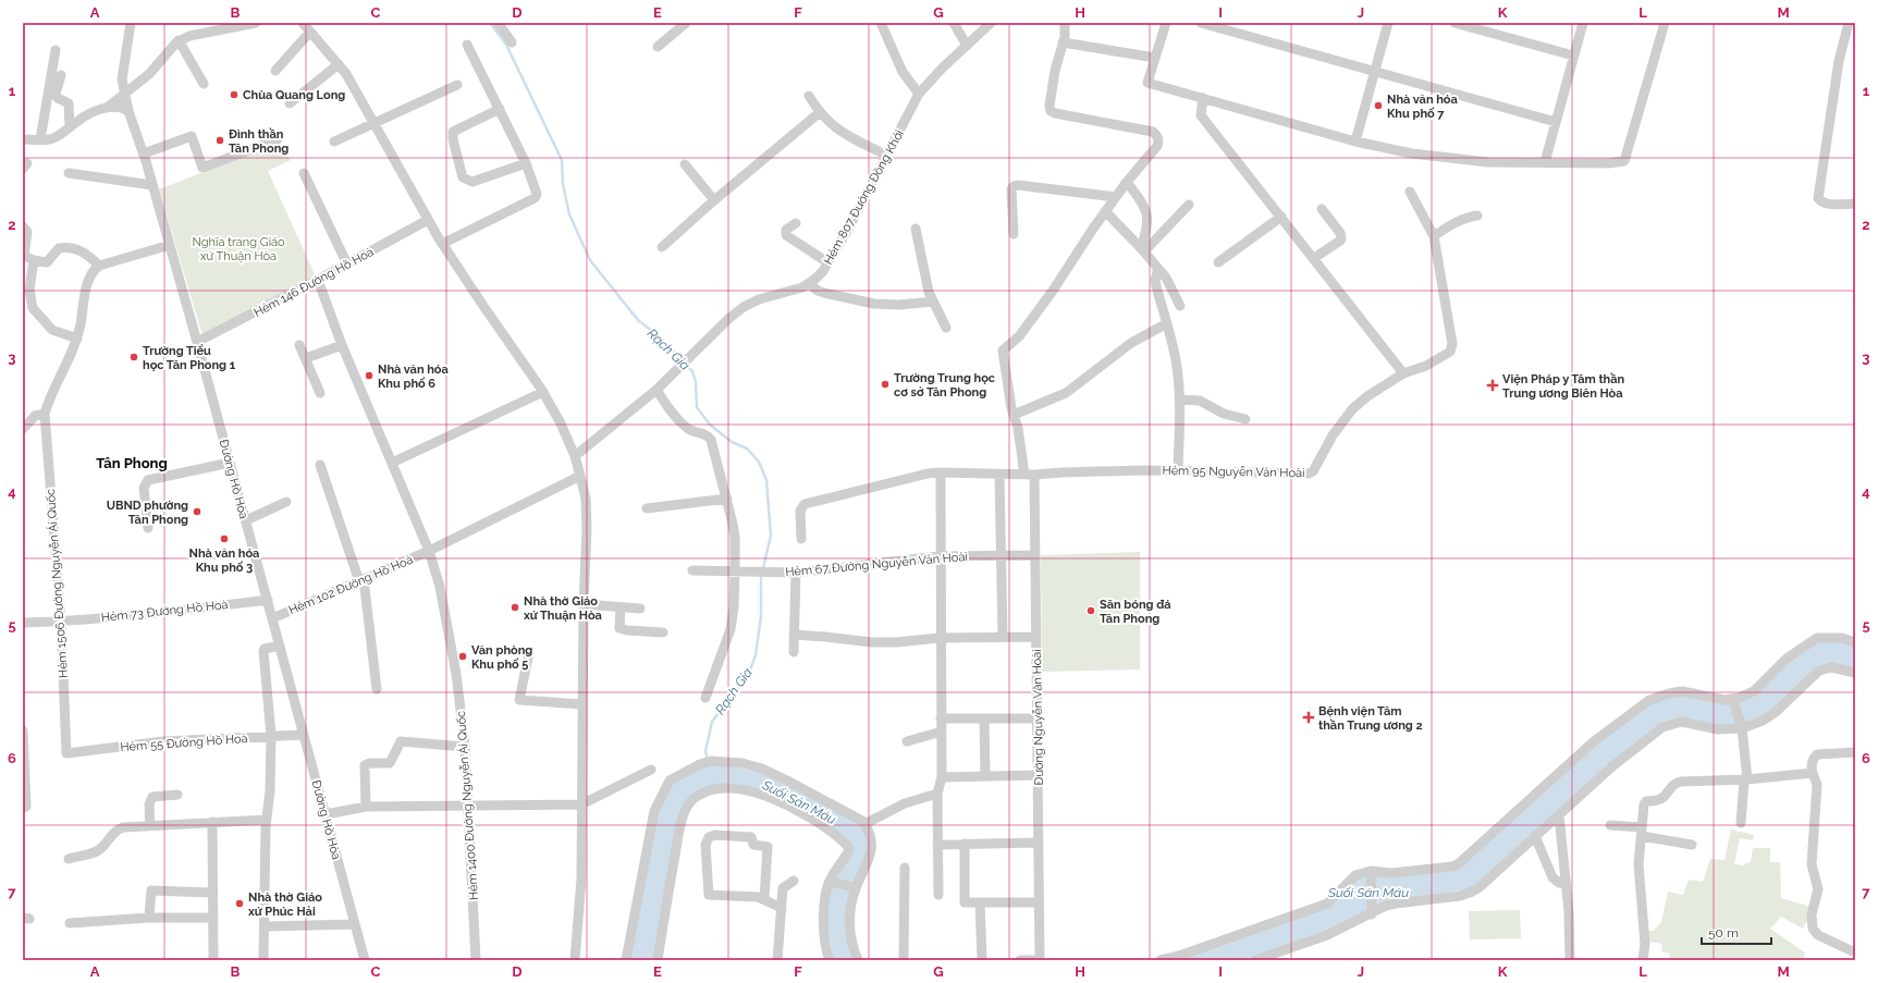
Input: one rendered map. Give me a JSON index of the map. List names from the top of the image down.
{
  "streets": {
    "street": [
      "Hẻm 807 Đường Đồng Khởi",
      "Hẻm 146 Đường Hồ Hoà",
      "Hẻm 95 Nguyễn Văn Hoài",
      "Đường Hồ Hòa",
      "Hẻm 67 Đường Nguyễn Văn Hoài",
      "Hẻm 1506 Đường Nguyễn Ái Quốc",
      "Hẻm 102 Đường Hồ Hoà",
      "Hẻm 73 Đường Hồ Hoà",
      "Đường Nguyễn Văn Hoài",
      "Hẻm 55 Đường Hồ Hoà",
      "Hẻm 1400 Đường Nguyễn Ái Quốc"
    ]
  },
  "crossings": [
    ["Hẻm 146 Đường Hồ Hoà", "Đường Hồ Hòa"],
    ["Hẻm 146 Đường Hồ Hoà", "Hẻm 1400 Đường Nguyễn Ái Quốc"],
    ["Hẻm 95 Nguyễn Văn Hoài", "Đường Nguyễn Văn Hoài"],
    ["Đường Hồ Hòa", "Hẻm 102 Đường Hồ Hoà"],
    ["Đường Hồ Hòa", "Hẻm 73 Đường Hồ Hoà"],
    ["Đường Hồ Hòa", "Hẻm 55 Đường Hồ Hoà"],
    ["Hẻm 67 Đường Nguyễn Văn Hoài", "Đường Nguyễn Văn Hoài"],
    ["Hẻm 1506 Đường Nguyễn Ái Quốc", "Hẻm 73 Đường Hồ Hoà"],
    ["Hẻm 1506 Đường Nguyễn Ái Quốc", "Hẻm 55 Đường Hồ Hoà"],
    ["Hẻm 102 Đường Hồ Hoà", "Hẻm 1400 Đường Nguyễn Ái Quốc"]
  ],
  "districts": ["Tân Phong"],
  "water": ["Rạch Gia", "Suối Săn Máu"],
  "parks": ["Nghĩa trang Giáo xứ Thuận Hòa"],
  "places": {
    "other": [
      "Chùa Quang Long",
      "Nhà văn hóa Khu phố 7",
      "Đình thần Tân Phong",
      "Trường Tiểu học Tân Phong 1",
      "Nhà văn hóa Khu phố 6",
      "Trường Trung học cơ sở Tân Phong",
      "UBND phường Tân Phong",
      "Nhà văn hóa Khu phố 3",
      "Nhà thờ Giáo xứ Thuận Hòa",
      "Sân bóng đá Tân Phong",
      "Văn phòng Khu phố 5",
      "Nhà thờ Giáo xứ Phúc Hải"
    ],
    "health": ["Viện Pháp y Tâm thần Trung ương Biên Hòa", "Bệnh viện Tâm thần Trung ương 2"]
  },
  "scale_bar": "50 m",
  "grid": {
    "columns": [
      "A",
      "B",
      "C",
      "D",
      "E",
      "F",
      "G",
      "H",
      "I",
      "J",
      "K",
      "L",
      "M"
    ],
    "rows": [
      "1",
      "2",
      "3",
      "4",
      "5",
      "6",
      "7"
    ]
  }
}
